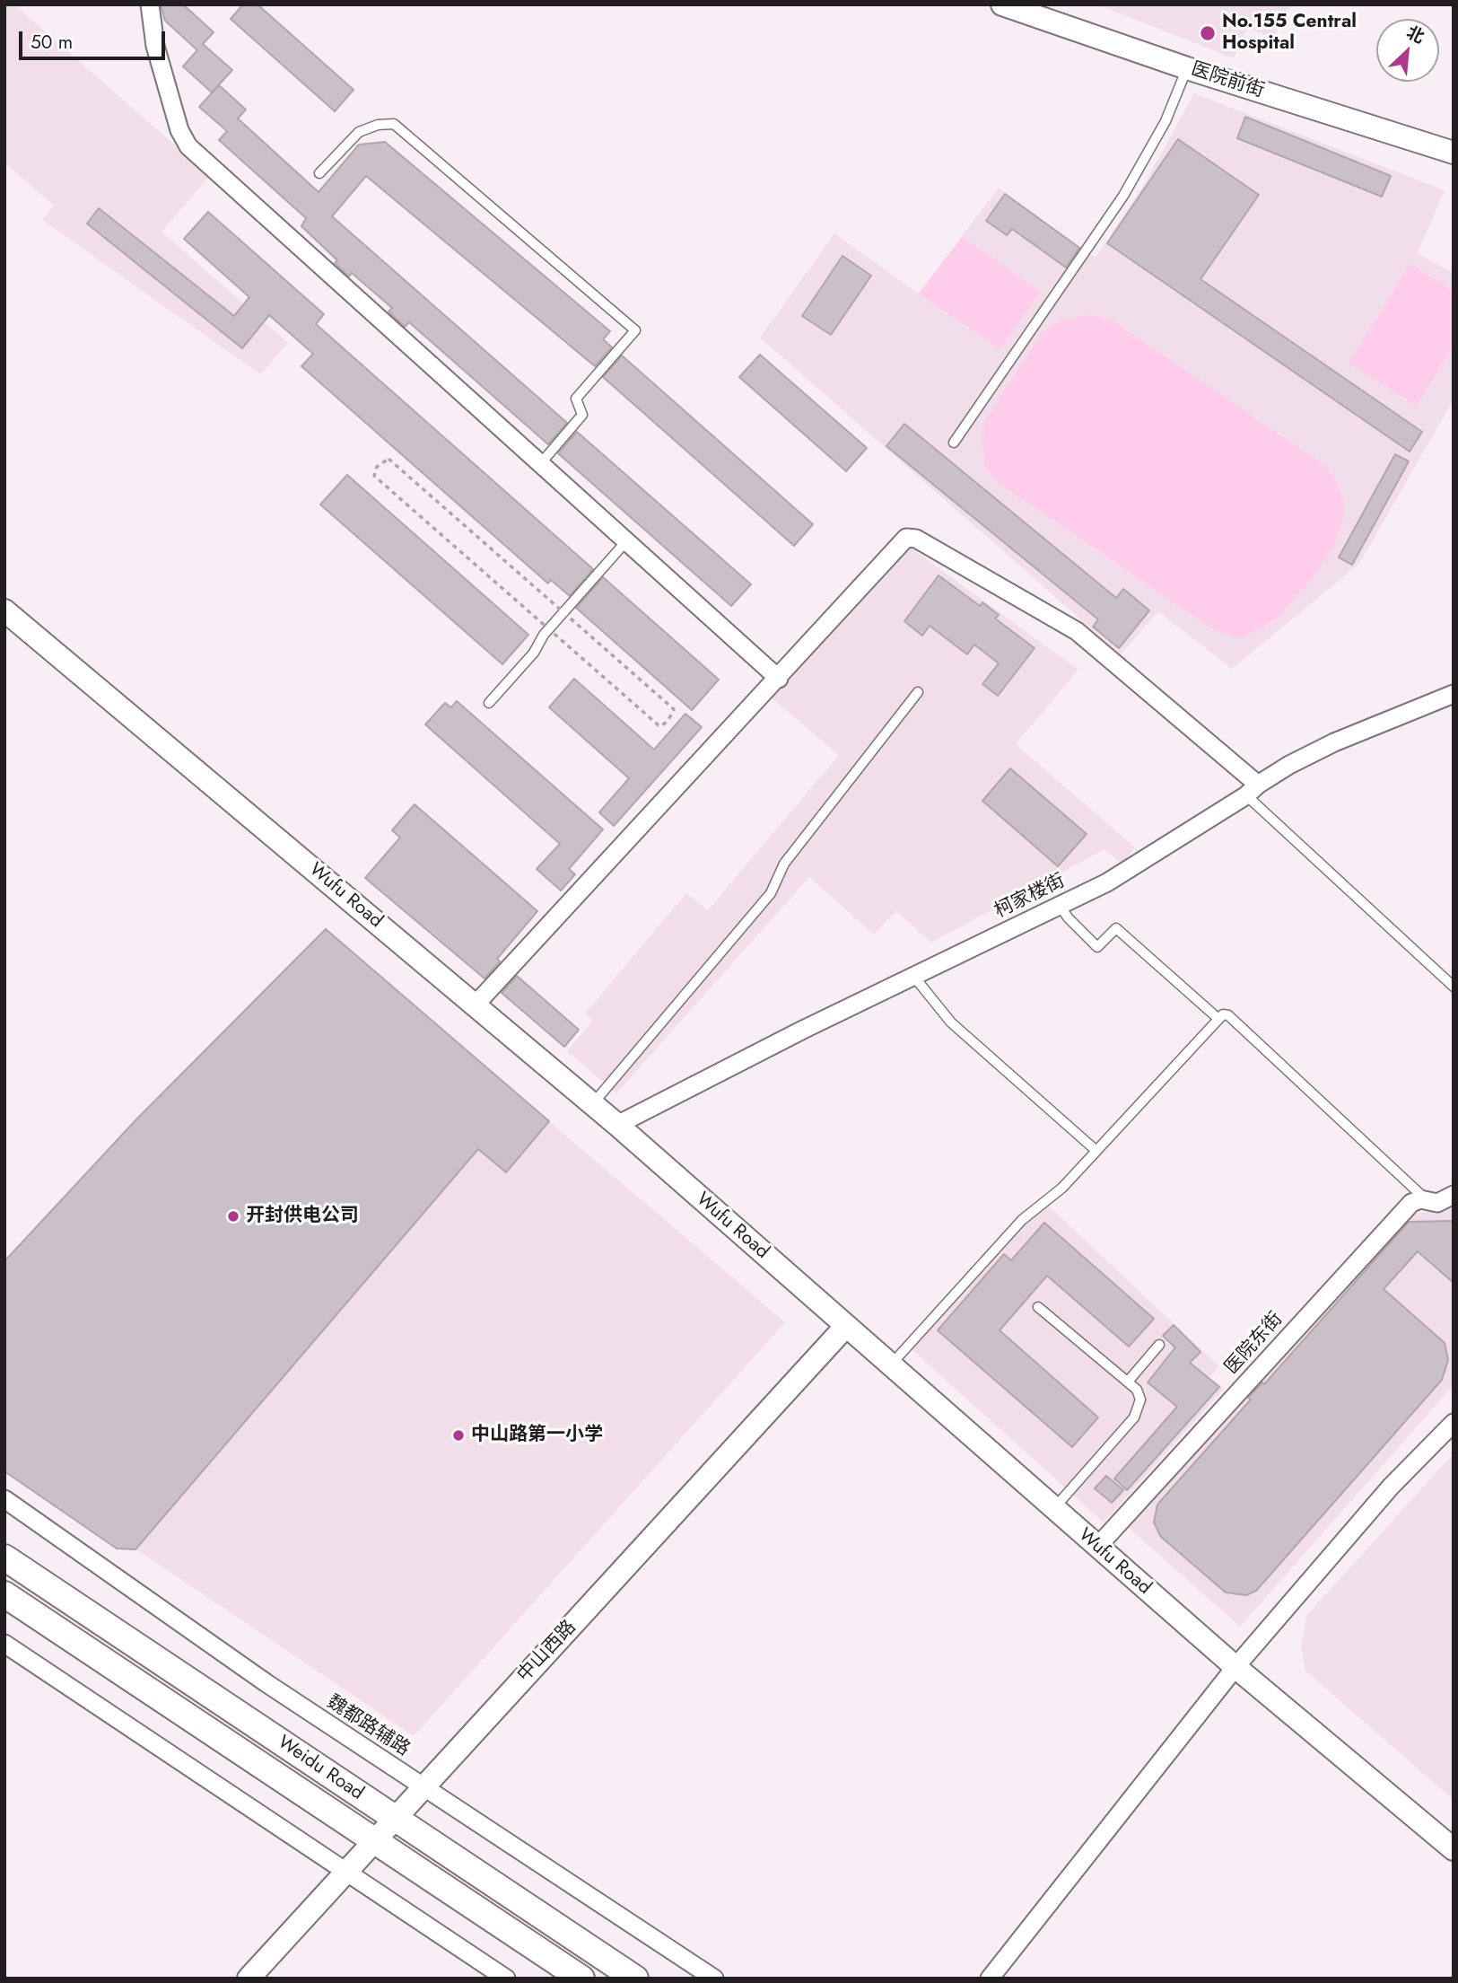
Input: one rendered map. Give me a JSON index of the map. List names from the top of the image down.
{
  "streets": {
    "main road": ["Weidu Road"],
    "street": [
      "医院前街",
      "Wufu Road",
      "柯家楼街",
      "医院东街",
      "中山西路",
      "魏都路辅路"
    ]
  },
  "crossings": [
    ["Wufu Road", "柯家楼街"],
    ["Wufu Road", "医院东街"],
    ["Wufu Road", "中山西路"],
    ["中山西路", "魏都路辅路"],
    ["中山西路", "Weidu Road"]
  ],
  "places": ["No.155 Central Hospital", "开封供电公司", "中山路第一小学"],
  "scale_bar": "50 m",
  "north": "top right"
}
